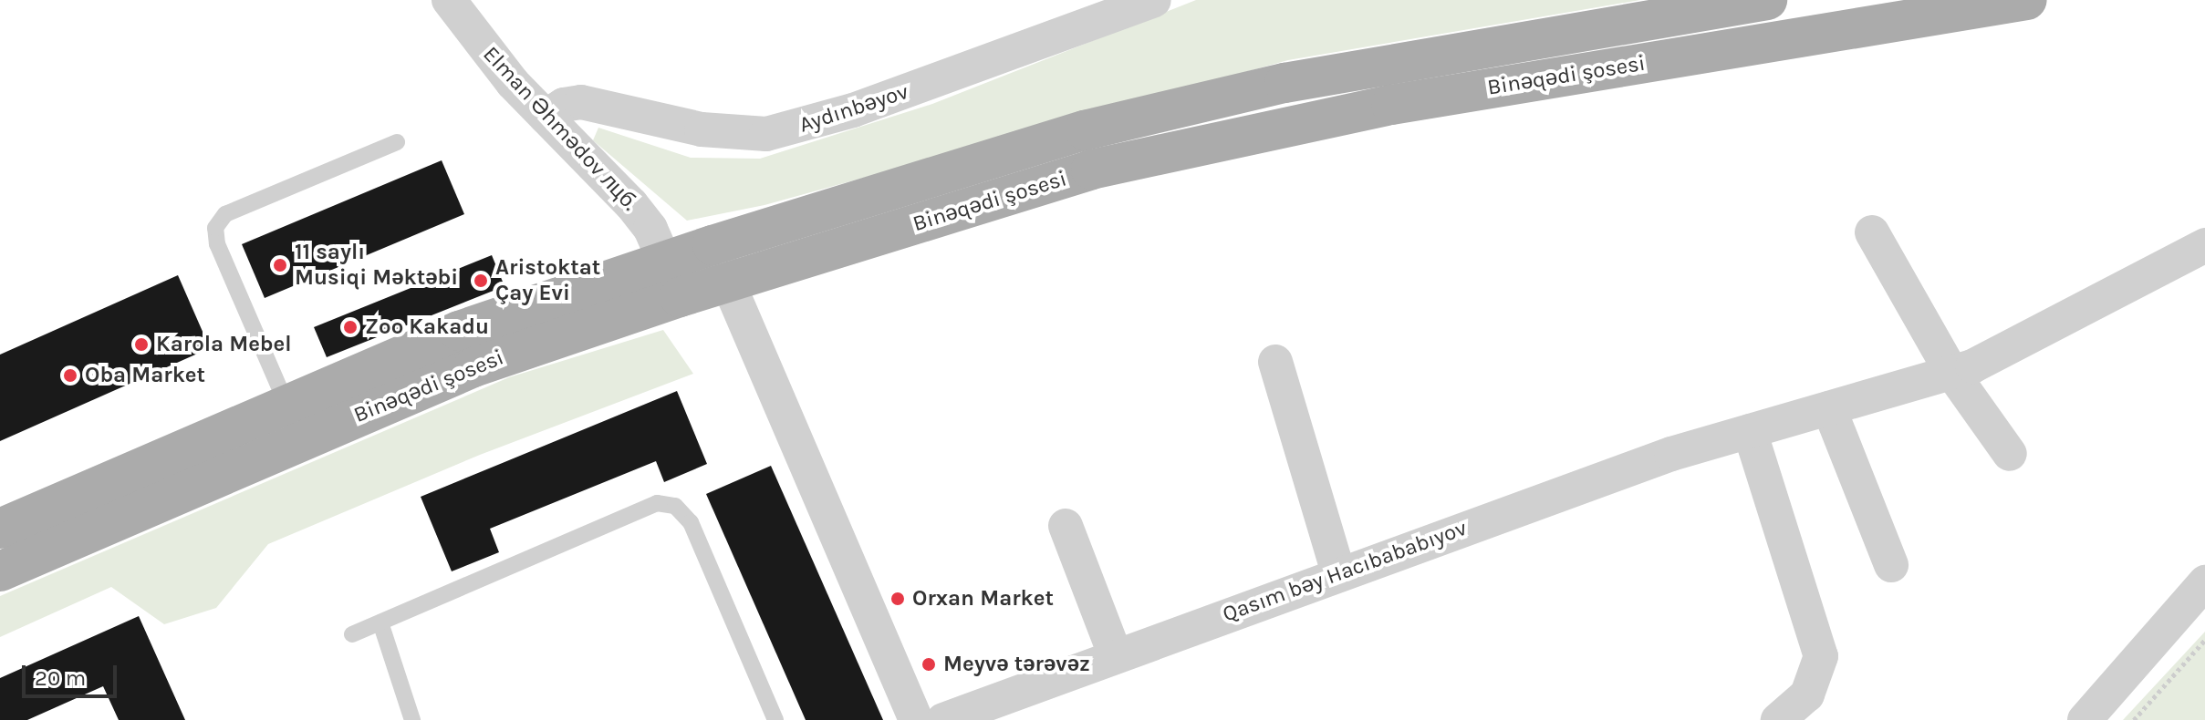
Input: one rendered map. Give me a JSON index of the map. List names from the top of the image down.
{
  "streets": {
    "main road": ["Binəqədi şosesi"],
    "street": ["Aydınbəyov", "Elman Əhmədov лцб.", "Qasım bəy Hacıbababıyov"]
  },
  "crossings": [
    ["Binəqədi şosesi", "Elman Əhmədov лцб."],
    ["Aydınbəyov", "Elman Əhmədov лцб."]
  ],
  "places": [
    "11 saylı Musiqi Məktəbi",
    "Aristoktat Çay Evi",
    "Zoo Kakadu",
    "Karola Mebel",
    "Oba Market",
    "Orxan Market",
    "Meyvə tərəvəz"
  ],
  "scale_bar": "20 m"
}
